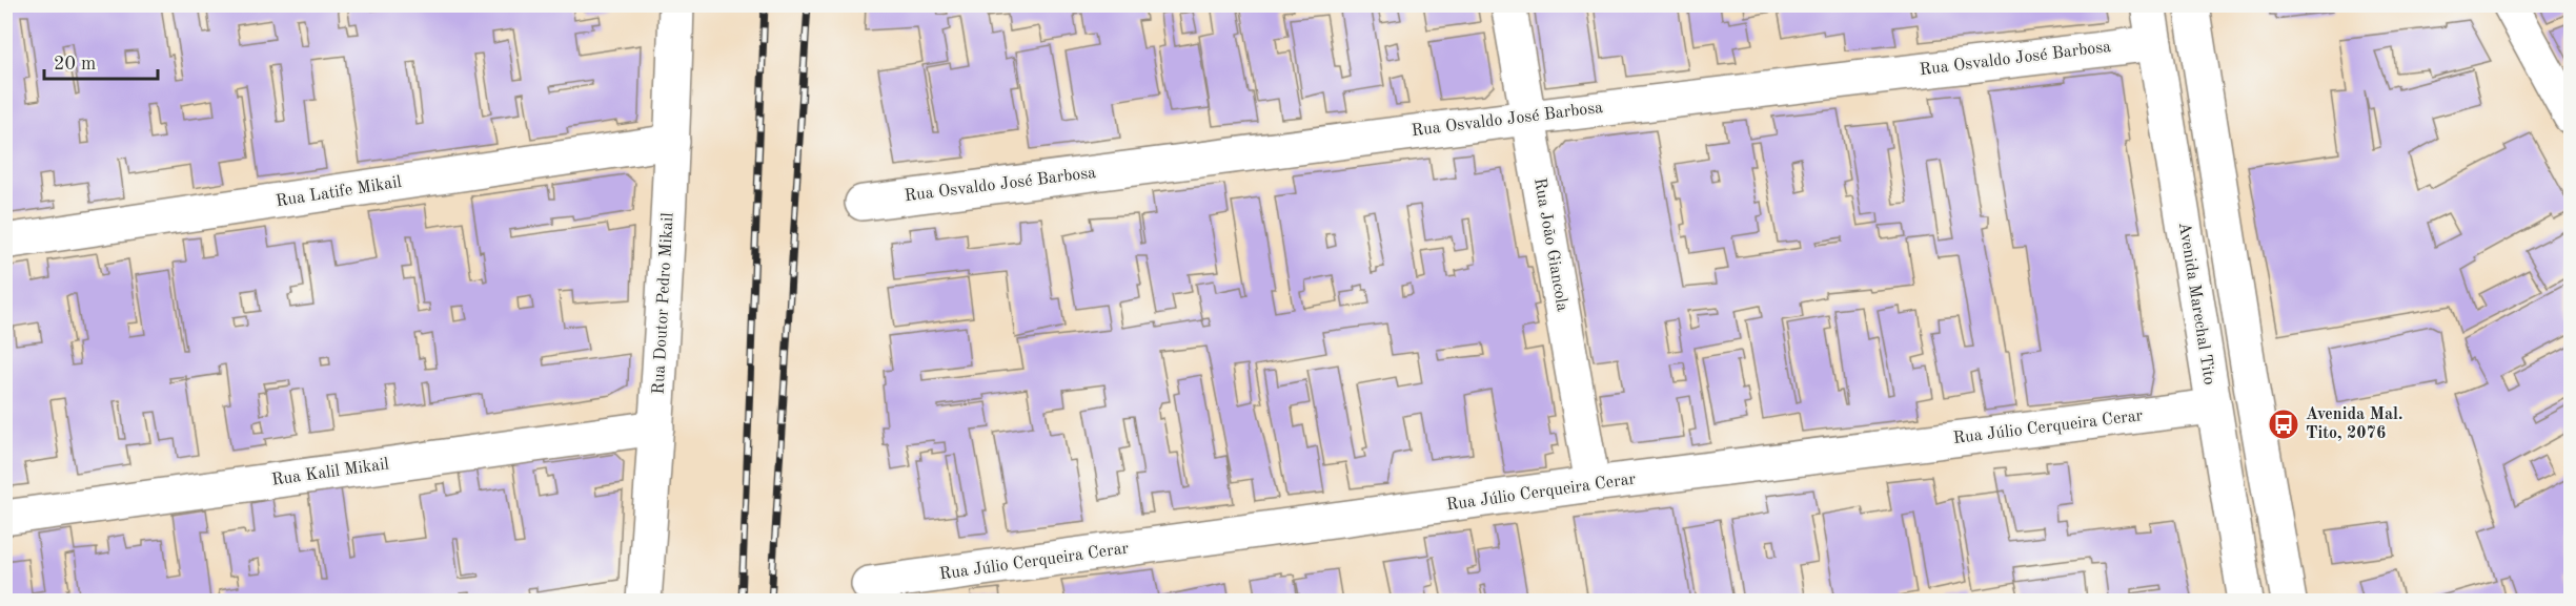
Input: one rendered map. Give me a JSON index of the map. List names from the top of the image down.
{
  "streets": {
    "street": [
      "Rua Osvaldo José Barbosa",
      "Rua Latife Mikail",
      "Rua João Giancola",
      "Rua Doutor Pedro Mikail",
      "Avenida Marechal Tito",
      "Rua Júlio Cerqueira Cerar",
      "Rua Kalil Mikail"
    ]
  },
  "crossings": [
    ["Rua Osvaldo José Barbosa", "Rua João Giancola"],
    ["Rua Osvaldo José Barbosa", "Avenida Marechal Tito"],
    ["Rua Latife Mikail", "Rua Doutor Pedro Mikail"],
    ["Rua João Giancola", "Rua Júlio Cerqueira Cerar"],
    ["Rua Doutor Pedro Mikail", "Rua Kalil Mikail"],
    ["Avenida Marechal Tito", "Rua Júlio Cerqueira Cerar"]
  ],
  "places": {
    "bus stop": ["Avenida Mal. Tito, 2076"]
  },
  "scale_bar": "20 m"
}
